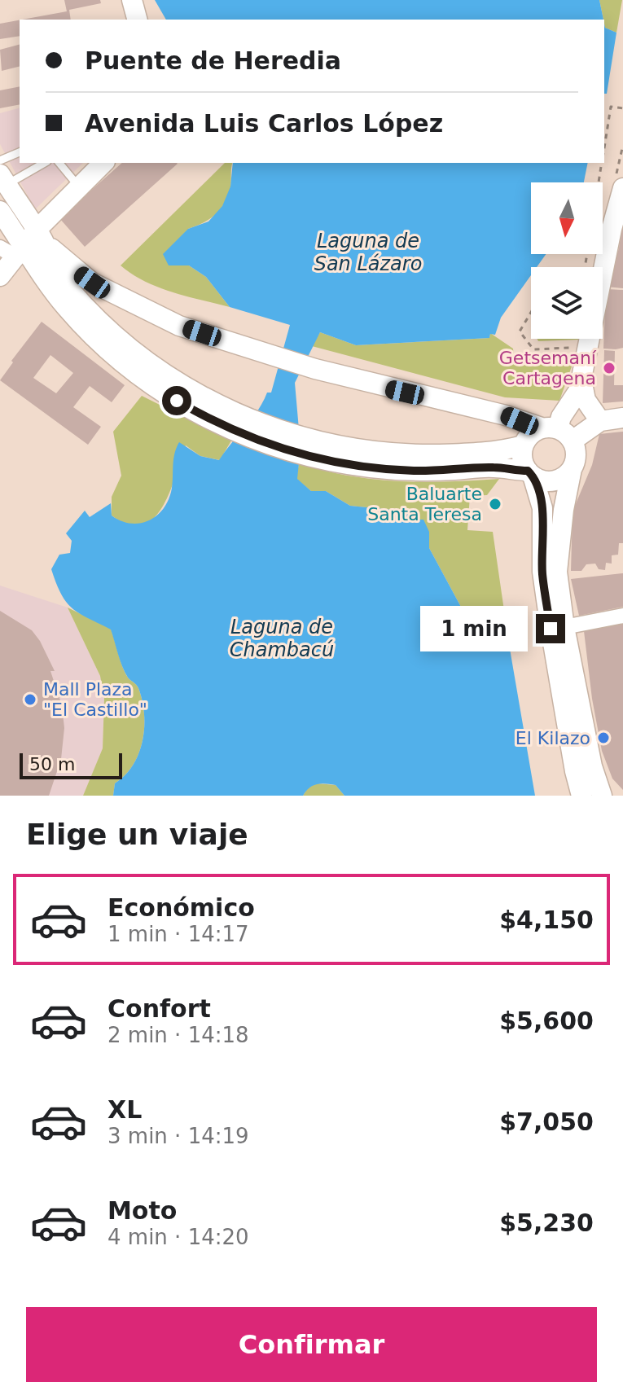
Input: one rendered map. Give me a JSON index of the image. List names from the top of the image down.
{
  "water": ["Laguna de San Lázaro", "Laguna de Chambacú"],
  "places": [
    "Getsemaní Cartagena",
    "Baluarte Santa Teresa",
    "Mall Plaza \"El Castillo\"",
    "El Kilazo"
  ],
  "scale_bar": "50 m",
  "north": "bottom",
  "page": {
    "banner": ["Puente de Heredia", "Avenida Luis Carlos López"],
    "bubble": "1 min",
    "scale": "50 m",
    "heading": "Elige un viaje",
    "list": [
      {
        "name": "Económico",
        "note": "1 min · 14:17",
        "value": "$4,150"
      },
      {
        "name": "Confort",
        "note": "2 min · 14:18",
        "value": "$5,600"
      },
      {
        "name": "XL",
        "note": "3 min · 14:19",
        "value": "$7,050"
      },
      {
        "name": "Moto",
        "note": "4 min · 14:20",
        "value": "$5,230"
      }
    ],
    "buttons": "Confirmar"
  }
}
